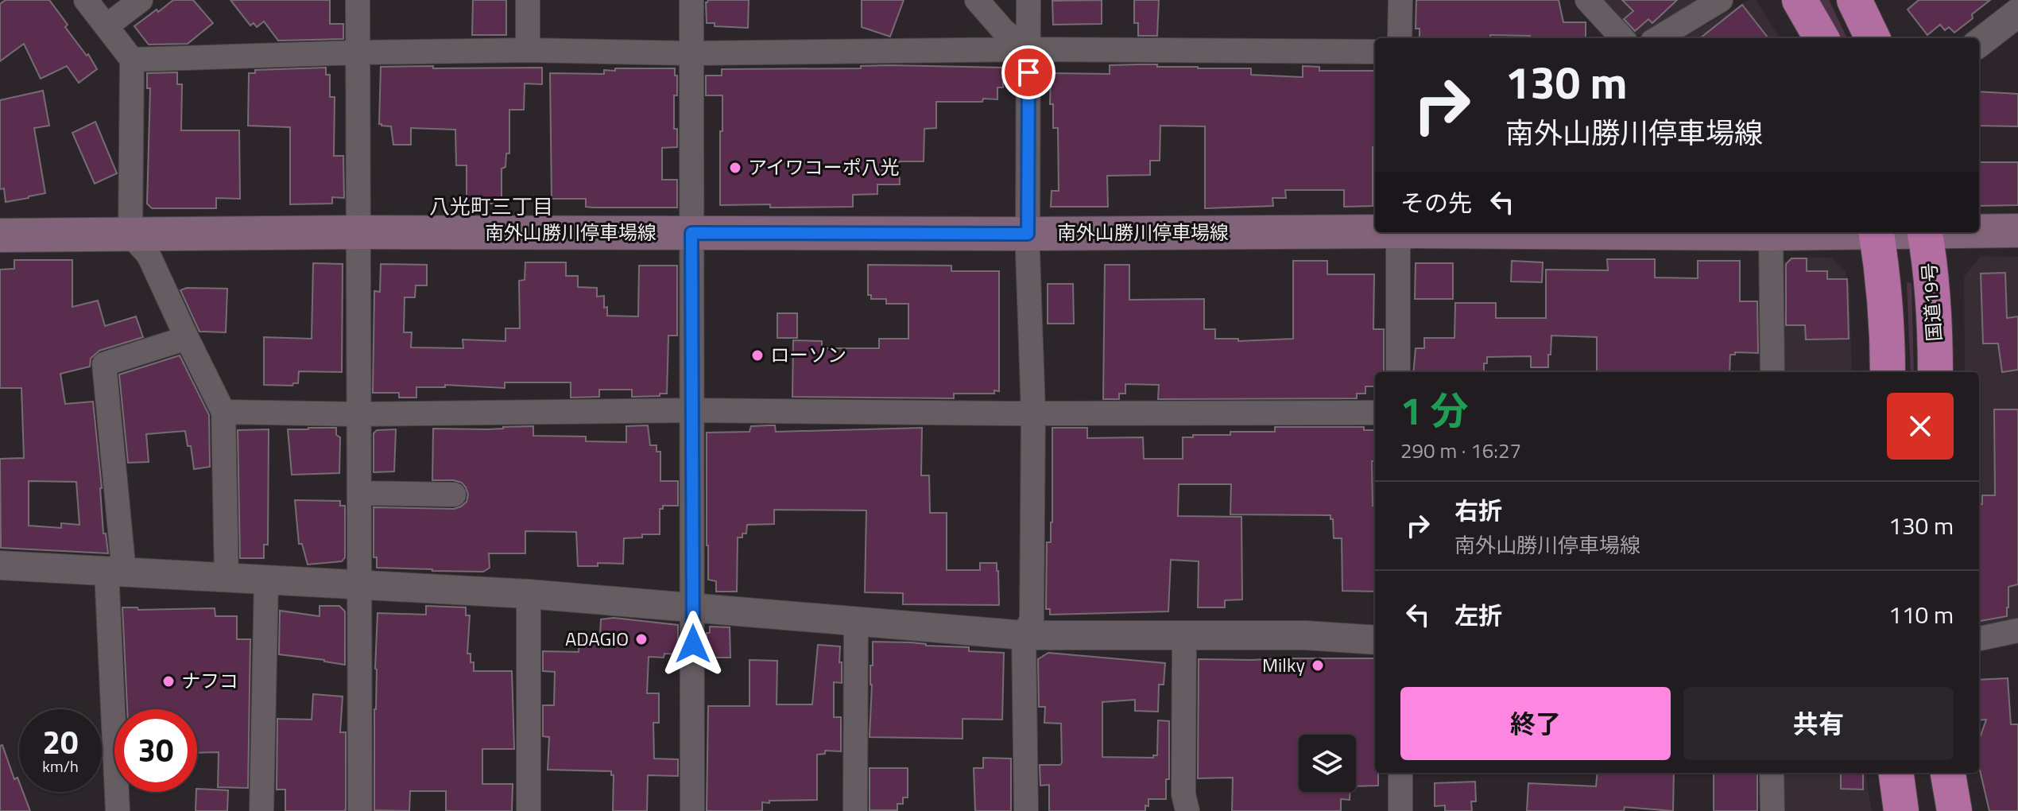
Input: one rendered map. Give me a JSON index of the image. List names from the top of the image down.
{
  "streets": {
    "highway": ["国道19号"],
    "main road": ["南外山勝川停車場線"]
  },
  "districts": ["八光町三丁目"],
  "places": [
    "アイワコーポ八光",
    "ローソン",
    "ADAGIO",
    "Milky",
    "ナフコ"
  ],
  "page": {
    "turn": ["130 m", "南外山勝川停車場線"],
    "then": "その先",
    "heading": ["1 分", "290 m · 16:27"],
    "list": [
      {
        "name": "右折",
        "note": "南外山勝川停車場線",
        "value": "130 m"
      },
      {
        "name": "左折",
        "value": "110 m"
      }
    ],
    "buttons": ["終了", "共有"],
    "speed": "20 km/h",
    "limit": "30"
  }
}
